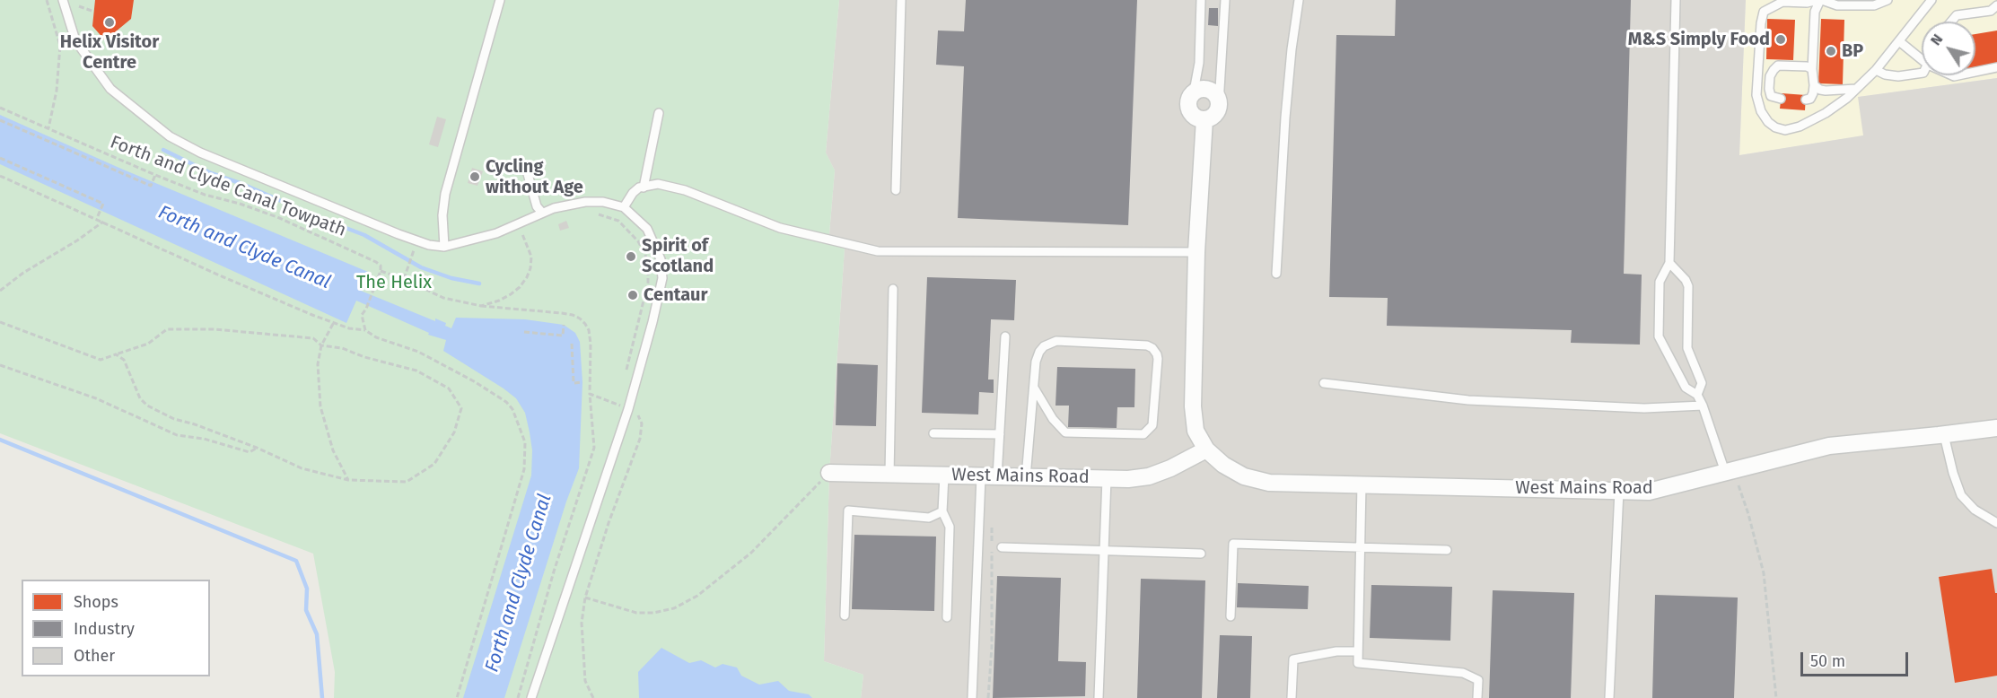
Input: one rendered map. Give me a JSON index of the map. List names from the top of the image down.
{
  "streets": {
    "street": ["West Mains Road"],
    "path": ["Forth and Clyde Canal Towpath"]
  },
  "water": ["Forth and Clyde Canal"],
  "parks": ["The Helix"],
  "places": [
    "Helix Visitor Centre",
    "M&S Simply Food",
    "BP",
    "Cycling without Age",
    "Spirit of Scotland",
    "Centaur"
  ],
  "legend": ["Shops", "Industry", "Other"],
  "scale_bar": "50 m",
  "north": "top left"
}
